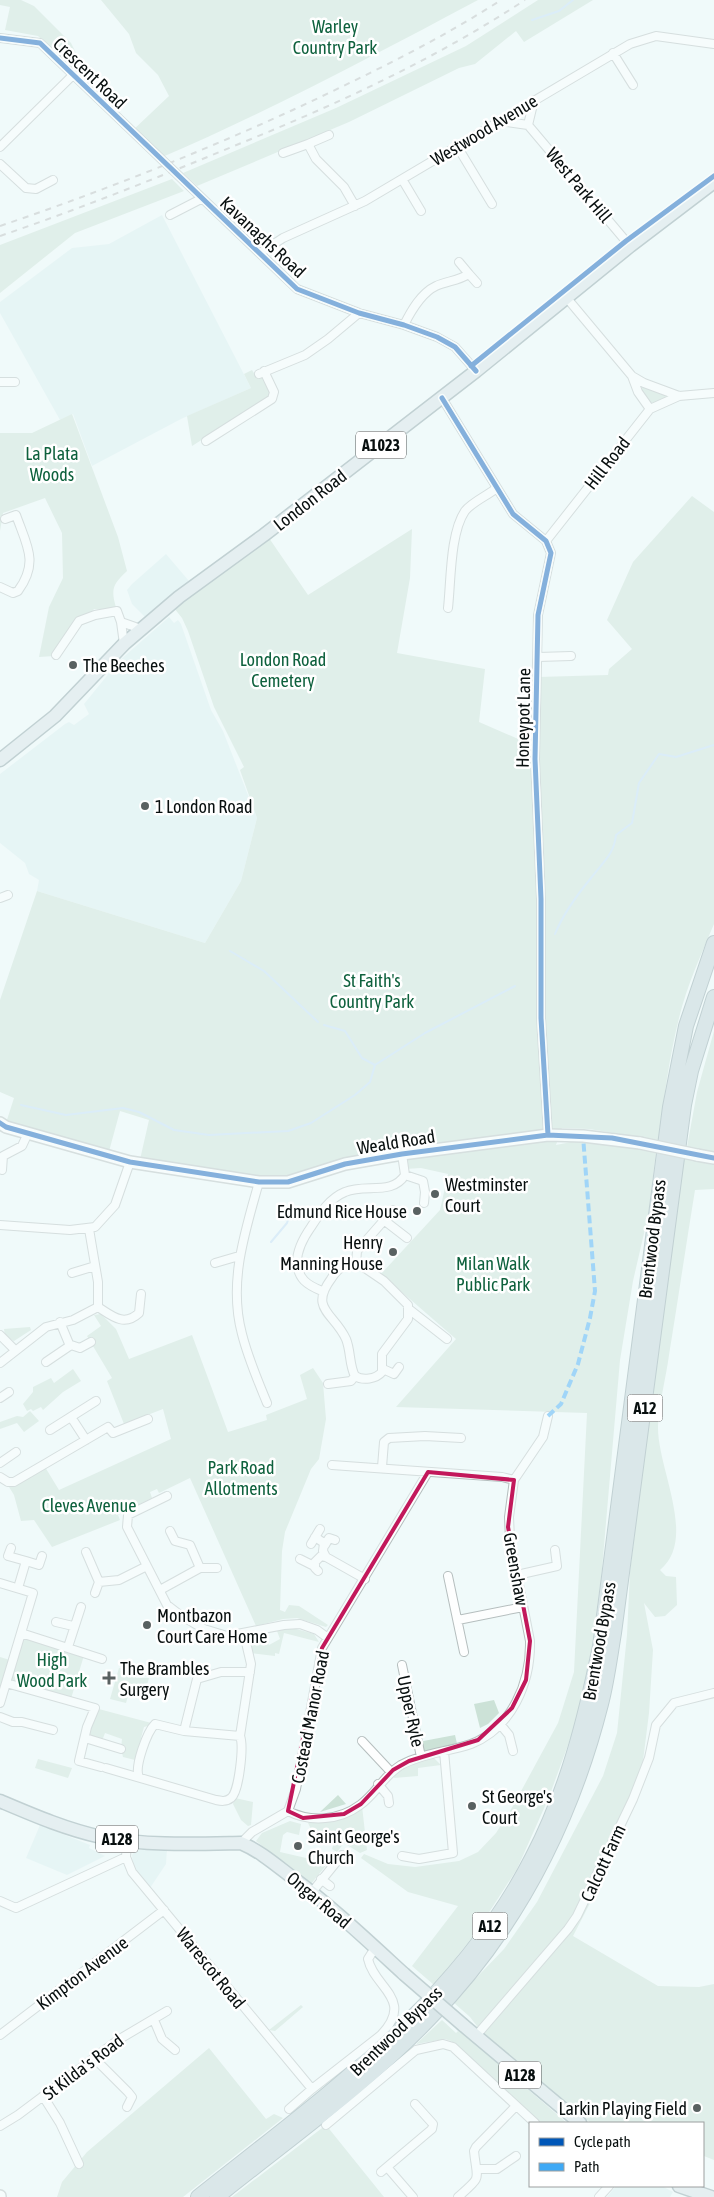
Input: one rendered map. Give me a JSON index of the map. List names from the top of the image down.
{
  "streets": {
    "highway": ["Brentwood Bypass", "A12"],
    "main road": [
      "A1023",
      "London Road",
      "A128",
      "Ongar Road"
    ],
    "street": [
      "Crescent Road",
      "Westwood Avenue",
      "West Park Hill",
      "Kavanaghs Road",
      "Hill Road",
      "Honeypot Lane",
      "Weald Road",
      "Greenshaw",
      "Upper Ryle",
      "Costead Manor Road",
      "Calcott Farm",
      "Warescot Road",
      "Kimpton Avenue",
      "St Kilda's Road"
    ]
  },
  "crossings": [
    ["Crescent Road", "Kavanaghs Road"],
    ["Westwood Avenue", "Kavanaghs Road"],
    ["West Park Hill", "London Road"],
    ["Kavanaghs Road", "London Road"],
    ["Hill Road", "Honeypot Lane"],
    ["Honeypot Lane", "Weald Road"],
    ["Greenshaw", "Upper Ryle"],
    ["Greenshaw", "Costead Manor Road"],
    ["A128", "Ongar Road"],
    ["Calcott Farm", "Ongar Road"],
    ["Warescot Road", "Kimpton Avenue"]
  ],
  "parks": [
    "Warley Country Park",
    "La Plata Woods",
    "London Road Cemetery",
    "St Faith's Country Park",
    "Milan Walk Public Park",
    "Park Road Allotments",
    "Cleves Avenue",
    "High Wood Park"
  ],
  "places": {
    "other": [
      "The Beeches",
      "1 London Road",
      "Westminster Court",
      "Edmund Rice House",
      "Henry Manning House",
      "Montbazon Court Care Home",
      "St George's Court",
      "Saint George's Church",
      "Larkin Playing Field"
    ],
    "health": ["The Brambles Surgery"]
  },
  "legend": ["Cycle path", "Path"]
}
